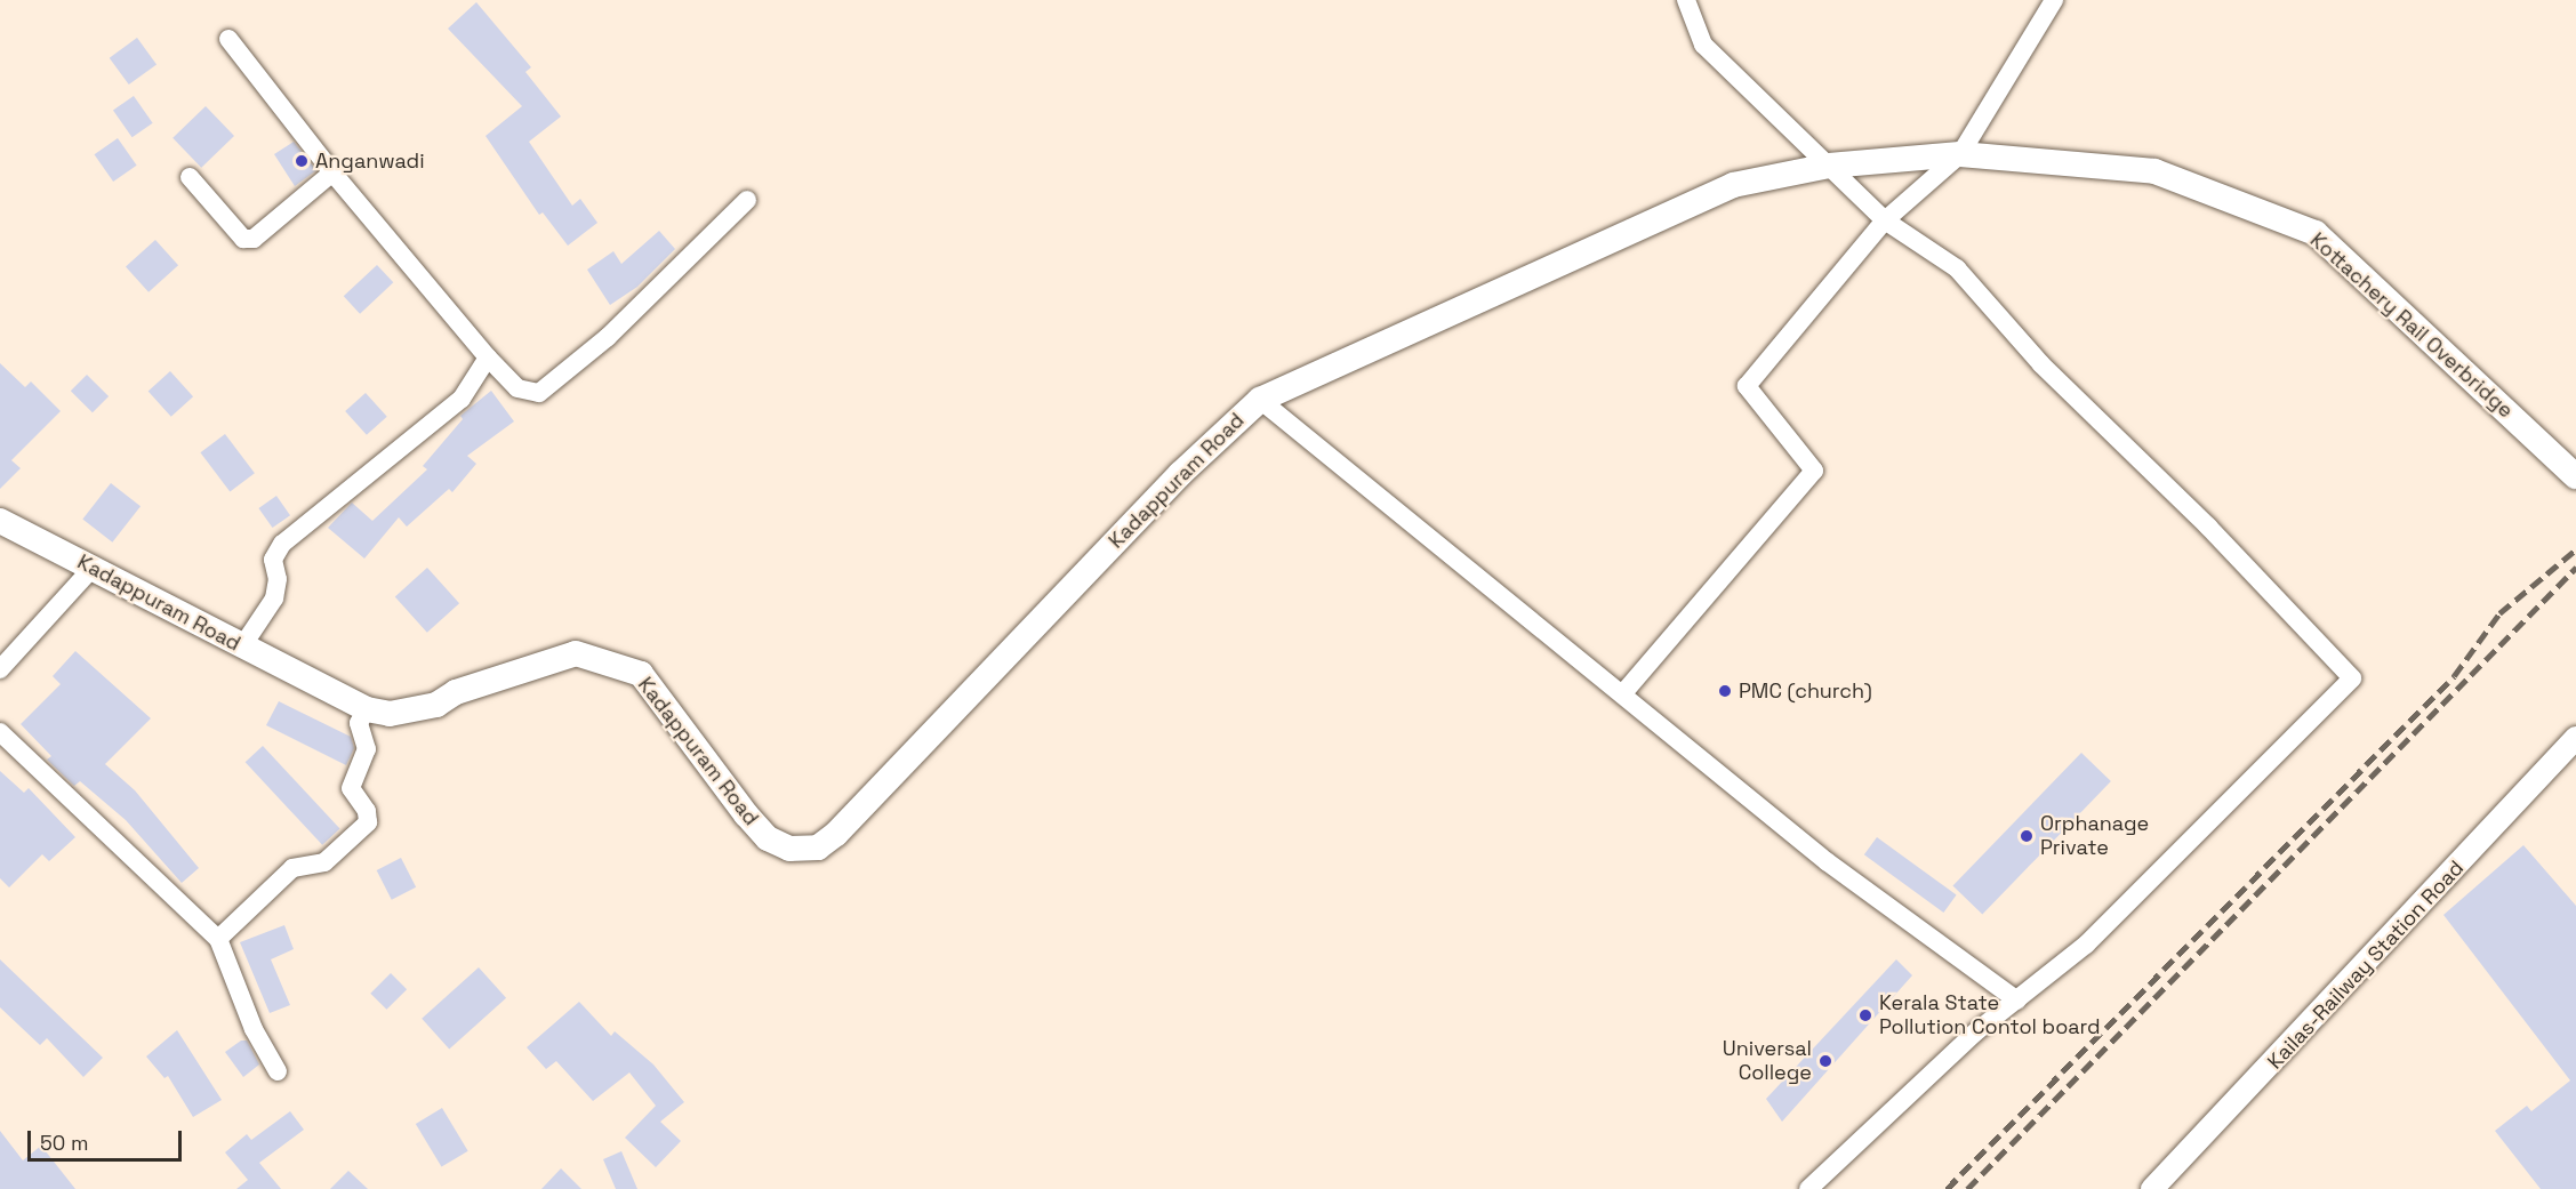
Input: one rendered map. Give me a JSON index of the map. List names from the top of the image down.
{
  "streets": {
    "main road": ["Kottachery Rail Overbridge", "Kadappuram Road"],
    "street": ["Kailas-Railway Station Road"]
  },
  "crossings": [
    ["Kottachery Rail Overbridge", "Kadappuram Road"]
  ],
  "places": [
    "Anganwadi",
    "PMC (church)",
    "Orphanage Private",
    "Kerala State Pollution Contol board",
    "Universal College"
  ],
  "scale_bar": "50 m"
}
